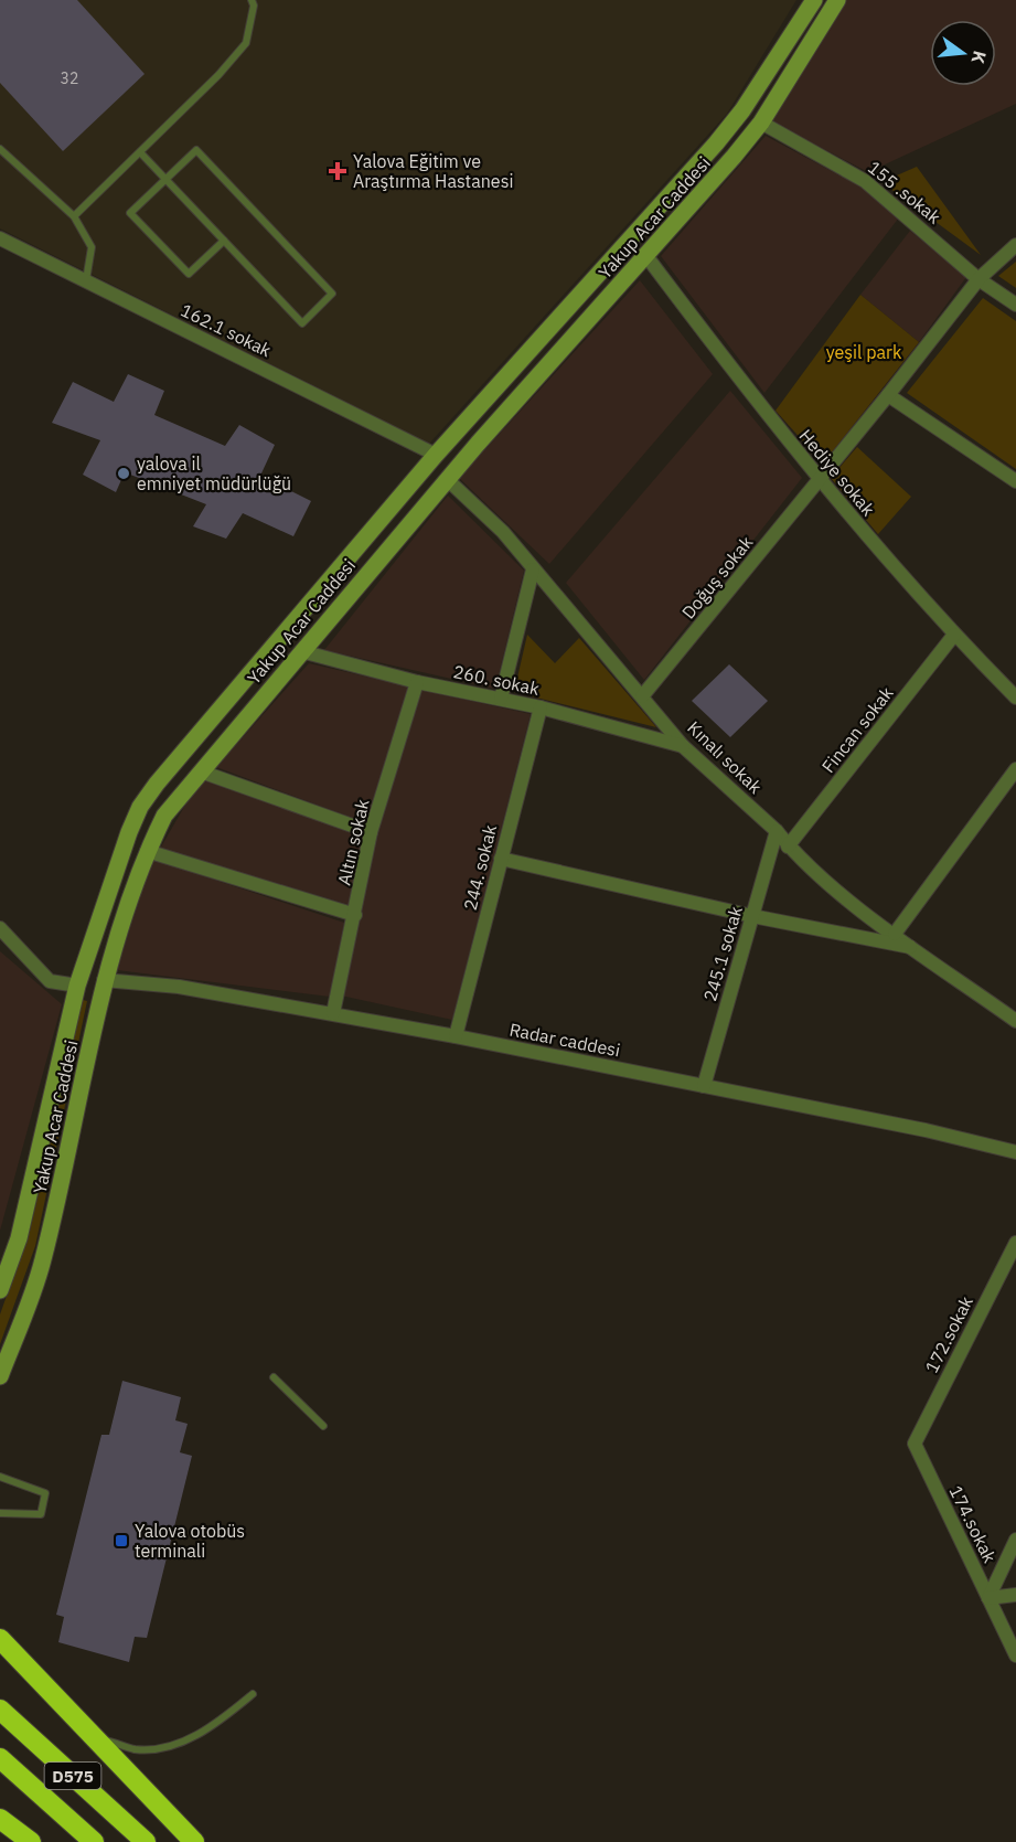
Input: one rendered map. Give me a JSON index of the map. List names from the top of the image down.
{
  "streets": {
    "highway": ["D575"],
    "street": [
      "155 .sokak",
      "Yakup Acar Caddesi",
      "162.1 sokak",
      "Hediye sokak",
      "Doğuş sokak",
      "260. sokak",
      "Fincan sokak",
      "Kınalı sokak",
      "Altın sokak",
      "244. sokak",
      "245.1 sokak",
      "Radar caddesi",
      "172.sokak",
      "174.sokak"
    ]
  },
  "crossings": [
    ["155 .sokak", "Yakup Acar Caddesi"],
    ["155 .sokak", "Doğuş sokak"],
    ["Yakup Acar Caddesi", "162.1 sokak"],
    ["Yakup Acar Caddesi", "Hediye sokak"],
    ["Yakup Acar Caddesi", "260. sokak"],
    ["Yakup Acar Caddesi", "Kınalı sokak"],
    ["Yakup Acar Caddesi", "Radar caddesi"],
    ["Hediye sokak", "Doğuş sokak"],
    ["Hediye sokak", "Fincan sokak"],
    ["Doğuş sokak", "Kınalı sokak"],
    ["260. sokak", "Kınalı sokak"],
    ["260. sokak", "Altın sokak"],
    ["260. sokak", "244. sokak"],
    ["Fincan sokak", "Kınalı sokak"],
    ["Kınalı sokak", "245.1 sokak"],
    ["Altın sokak", "Radar caddesi"],
    ["244. sokak", "Radar caddesi"],
    ["245.1 sokak", "Radar caddesi"],
    ["172.sokak", "174.sokak"]
  ],
  "parks": ["yeşil park"],
  "places": {
    "health": ["Yalova Eğitim ve Araştırma Hastanesi"],
    "other": ["yalova il emniyet müdürlüğü"],
    "transit": ["Yalova otobüs terminali"]
  },
  "house_numbers": ["32"],
  "north": "right"
}
